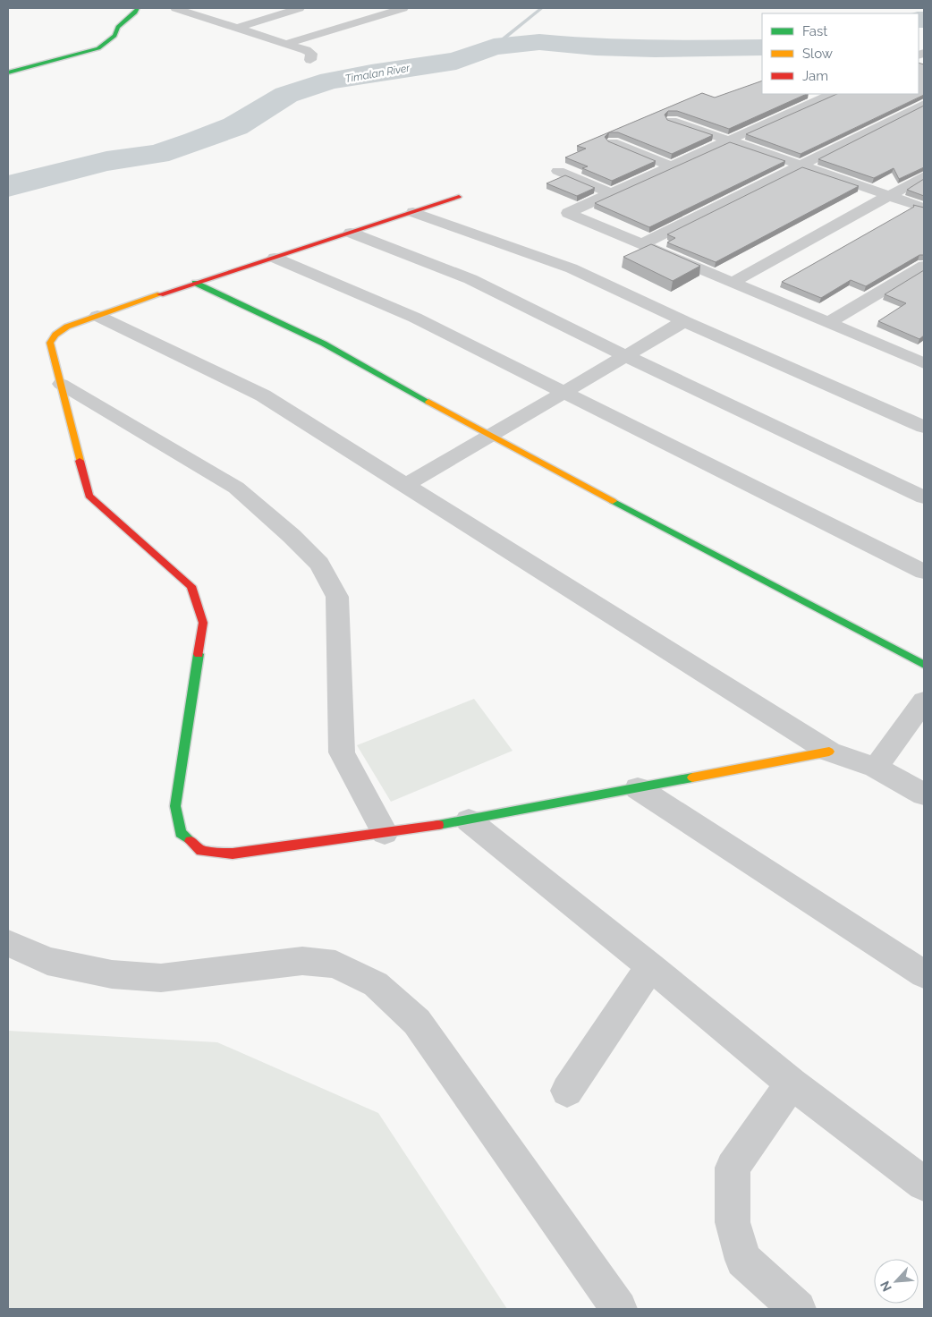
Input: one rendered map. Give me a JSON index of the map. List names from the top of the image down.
{
  "water": ["Timalan River"],
  "legend": ["Fast", "Slow", "Jam"],
  "north": "bottom left"
}
